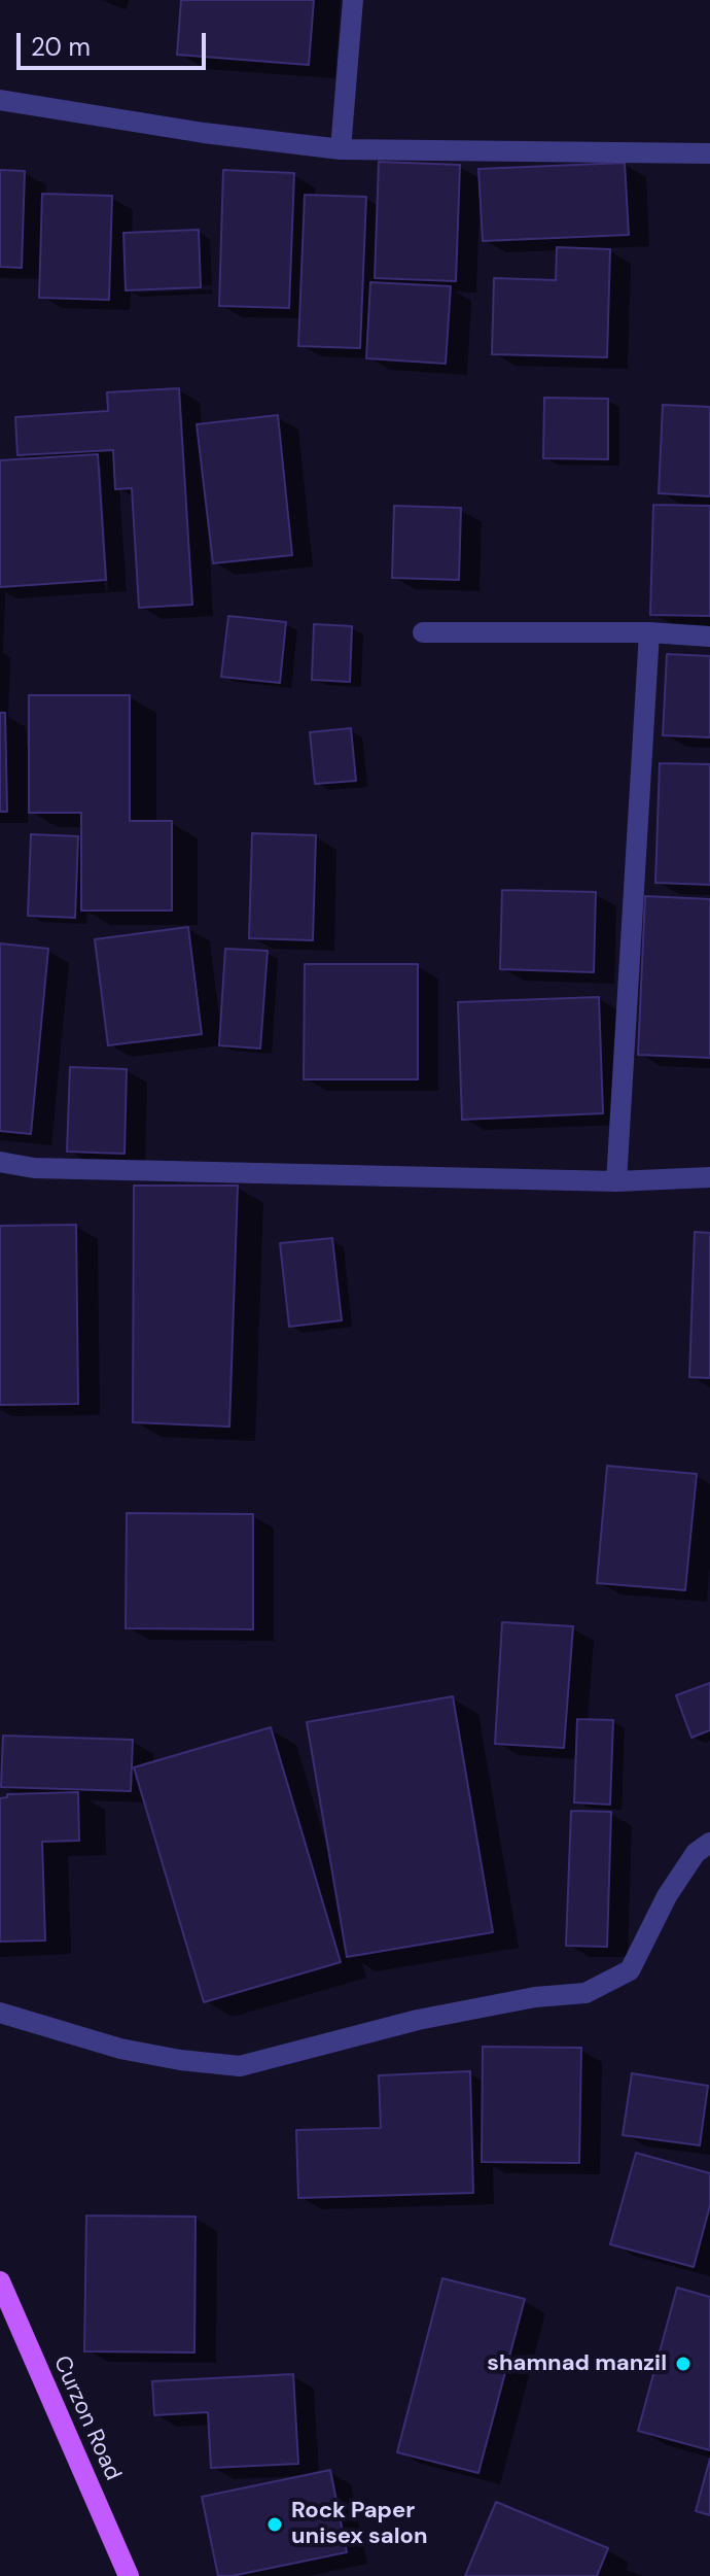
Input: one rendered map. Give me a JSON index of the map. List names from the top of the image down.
{
  "streets": {
    "main road": ["Curzon Road"]
  },
  "places": ["shamnad manzil", "Rock Paper unisex salon"],
  "scale_bar": "20 m"
}
